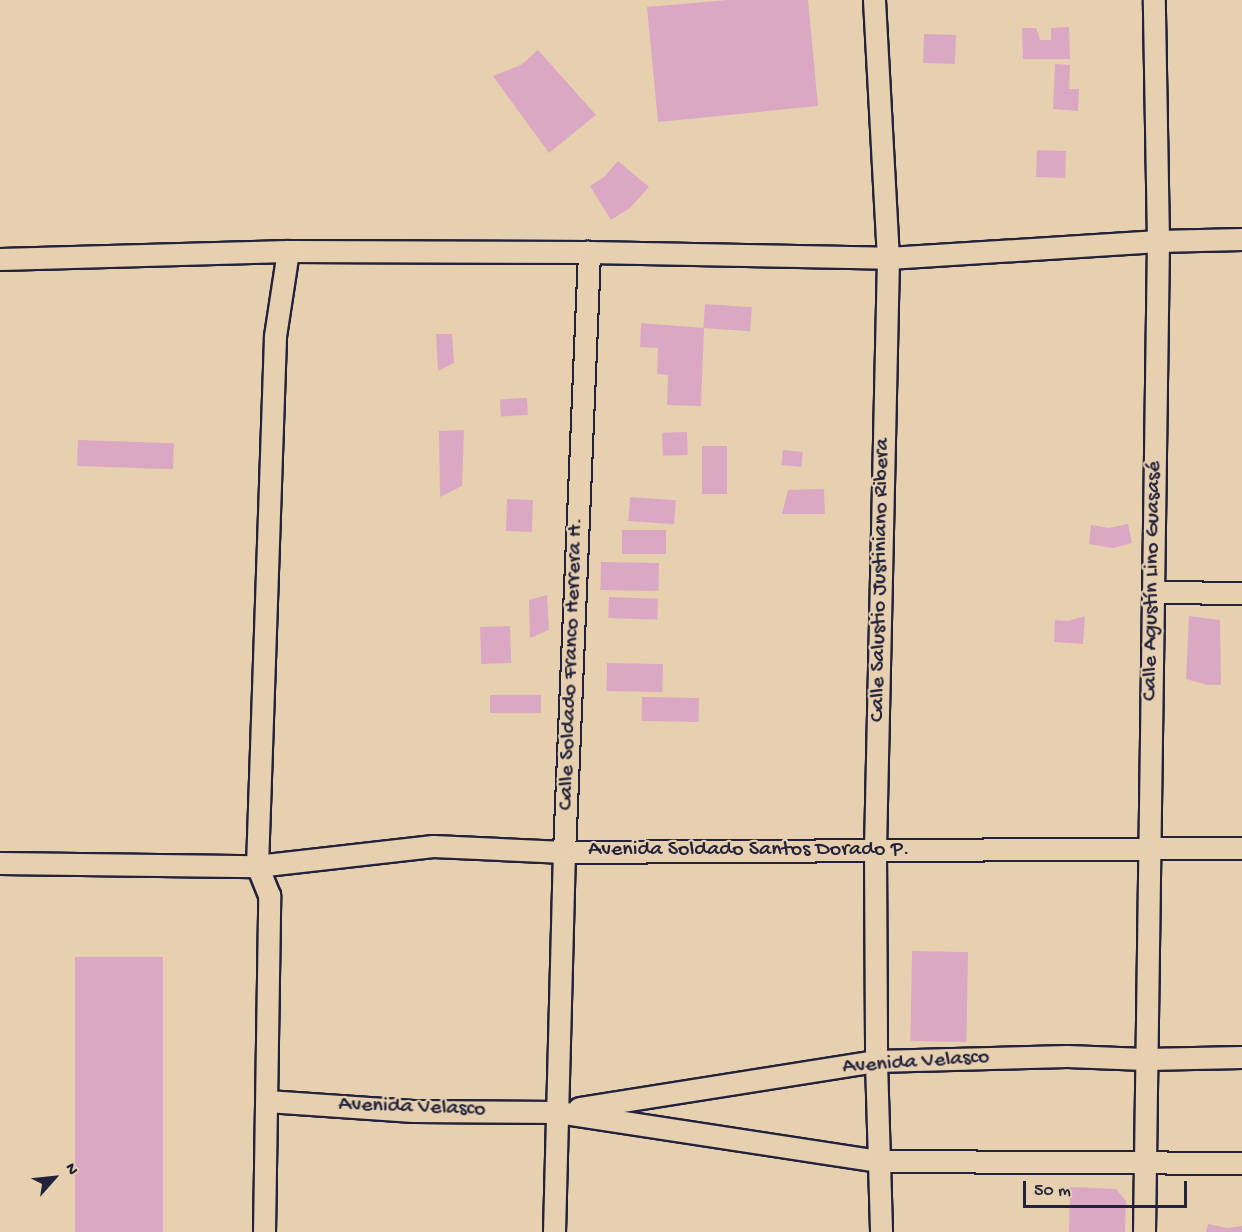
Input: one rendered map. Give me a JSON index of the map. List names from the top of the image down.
{
  "streets": {
    "street": [
      "Calle Salustio Justiniano Ribera",
      "Calle Agustín Lino Guasasé",
      "Calle Soldado Franco Herrera H.",
      "Avenida Soldado Santos Dorado P.",
      "Avenida Velasco"
    ]
  },
  "crossings": [
    ["Calle Salustio Justiniano Ribera", "Avenida Soldado Santos Dorado P."],
    ["Calle Salustio Justiniano Ribera", "Avenida Velasco"],
    ["Calle Agustín Lino Guasasé", "Avenida Soldado Santos Dorado P."],
    ["Calle Agustín Lino Guasasé", "Avenida Velasco"],
    ["Calle Soldado Franco Herrera H.", "Avenida Soldado Santos Dorado P."],
    ["Calle Soldado Franco Herrera H.", "Avenida Velasco"]
  ],
  "scale_bar": "50 m",
  "north": "top right"
}
